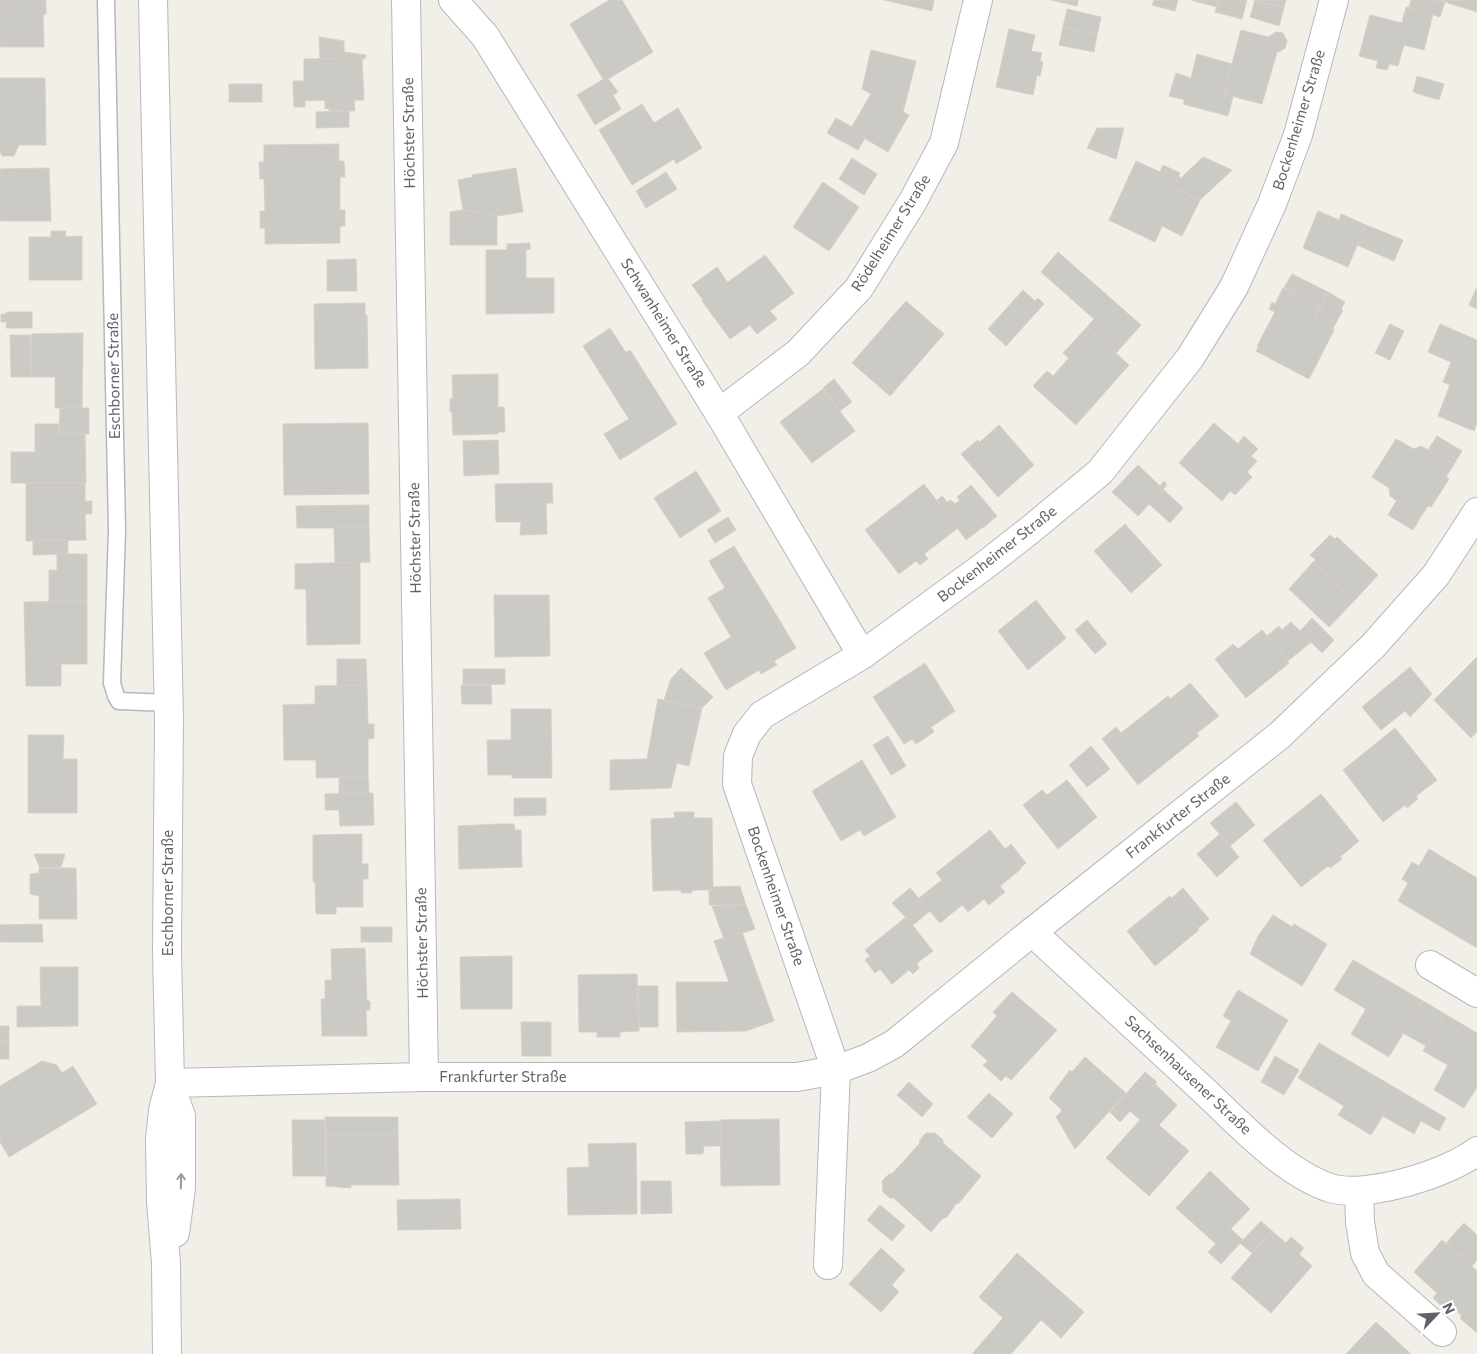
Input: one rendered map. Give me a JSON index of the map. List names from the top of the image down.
{
  "streets": {
    "street": [
      "Bockenheimer Straße",
      "Höchster Straße",
      "Rödelheimer Straße",
      "Schwanheimer Straße",
      "Eschborner Straße",
      "Frankfurter Straße",
      "Sachsenhausener Straße"
    ]
  },
  "crossings": [
    ["Bockenheimer Straße", "Schwanheimer Straße"],
    ["Bockenheimer Straße", "Frankfurter Straße"],
    ["Höchster Straße", "Frankfurter Straße"],
    ["Rödelheimer Straße", "Schwanheimer Straße"],
    ["Eschborner Straße", "Frankfurter Straße"],
    ["Frankfurter Straße", "Sachsenhausener Straße"]
  ],
  "north": "top right"
}
